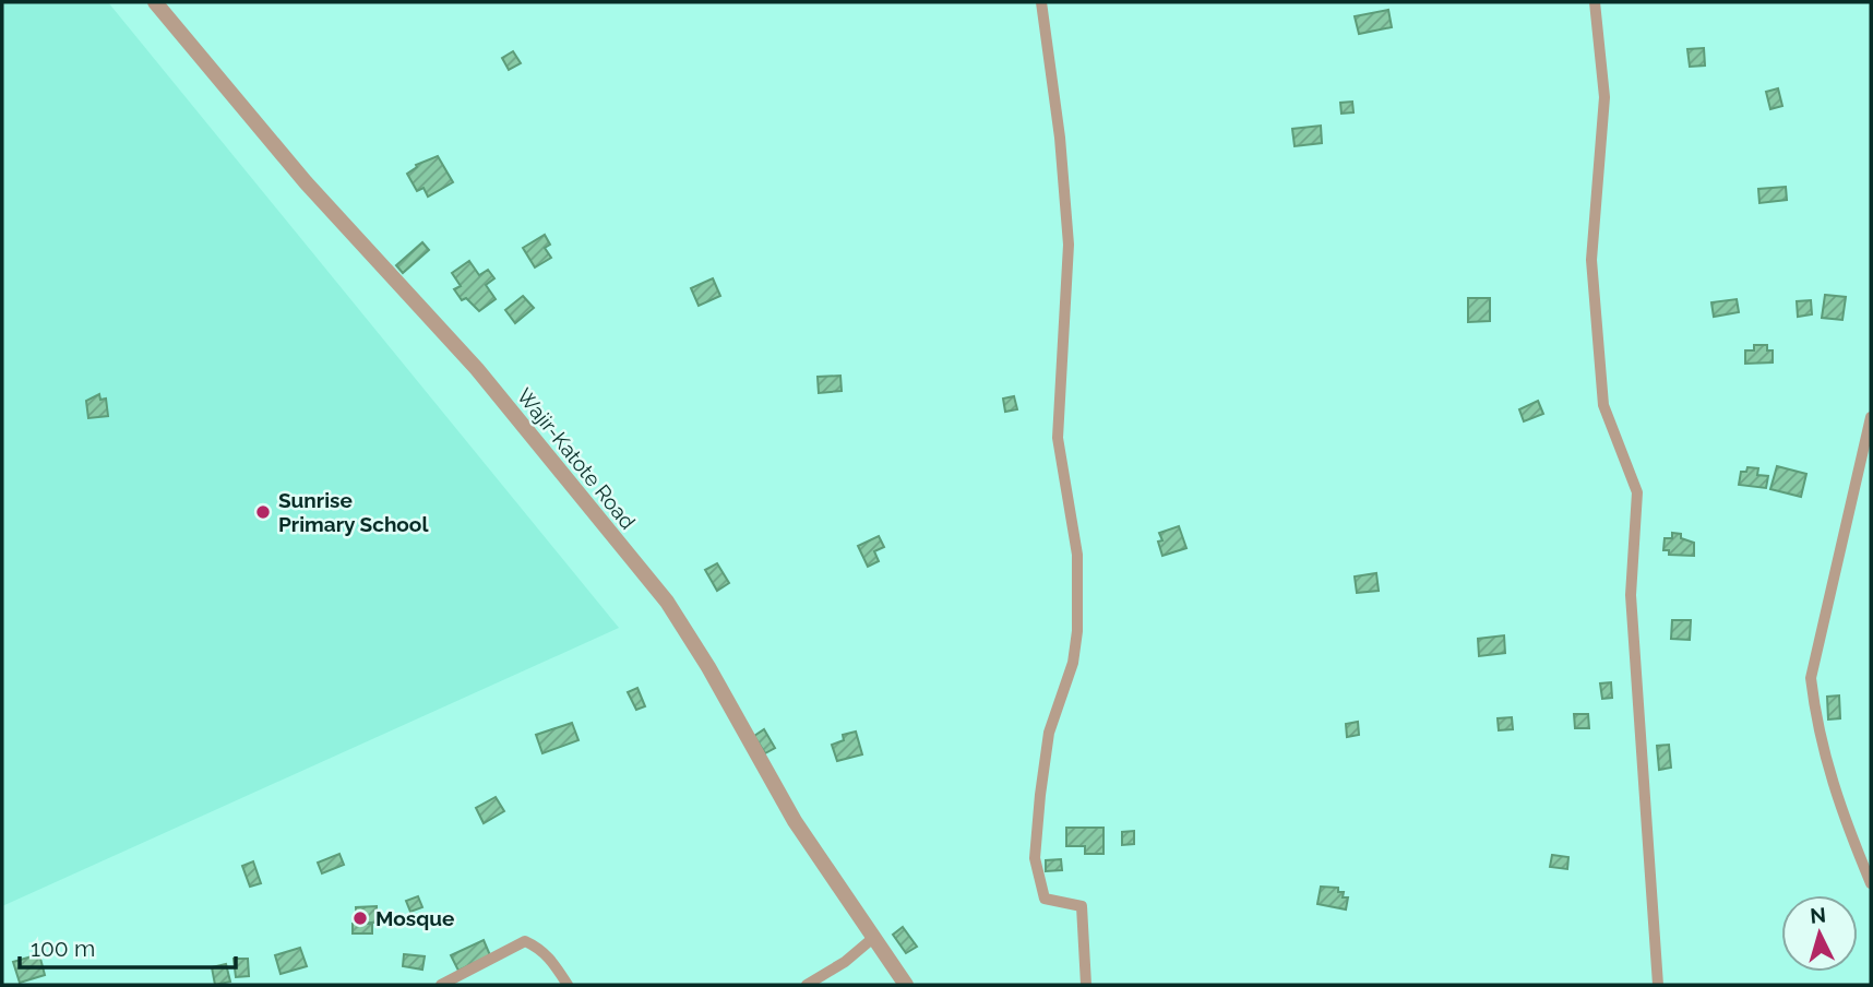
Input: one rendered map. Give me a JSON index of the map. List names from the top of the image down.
{
  "streets": {
    "street": ["Wajir-Katote Road"]
  },
  "places": ["Sunrise Primary School", "Mosque"],
  "scale_bar": "100 m",
  "north": "top"
}
